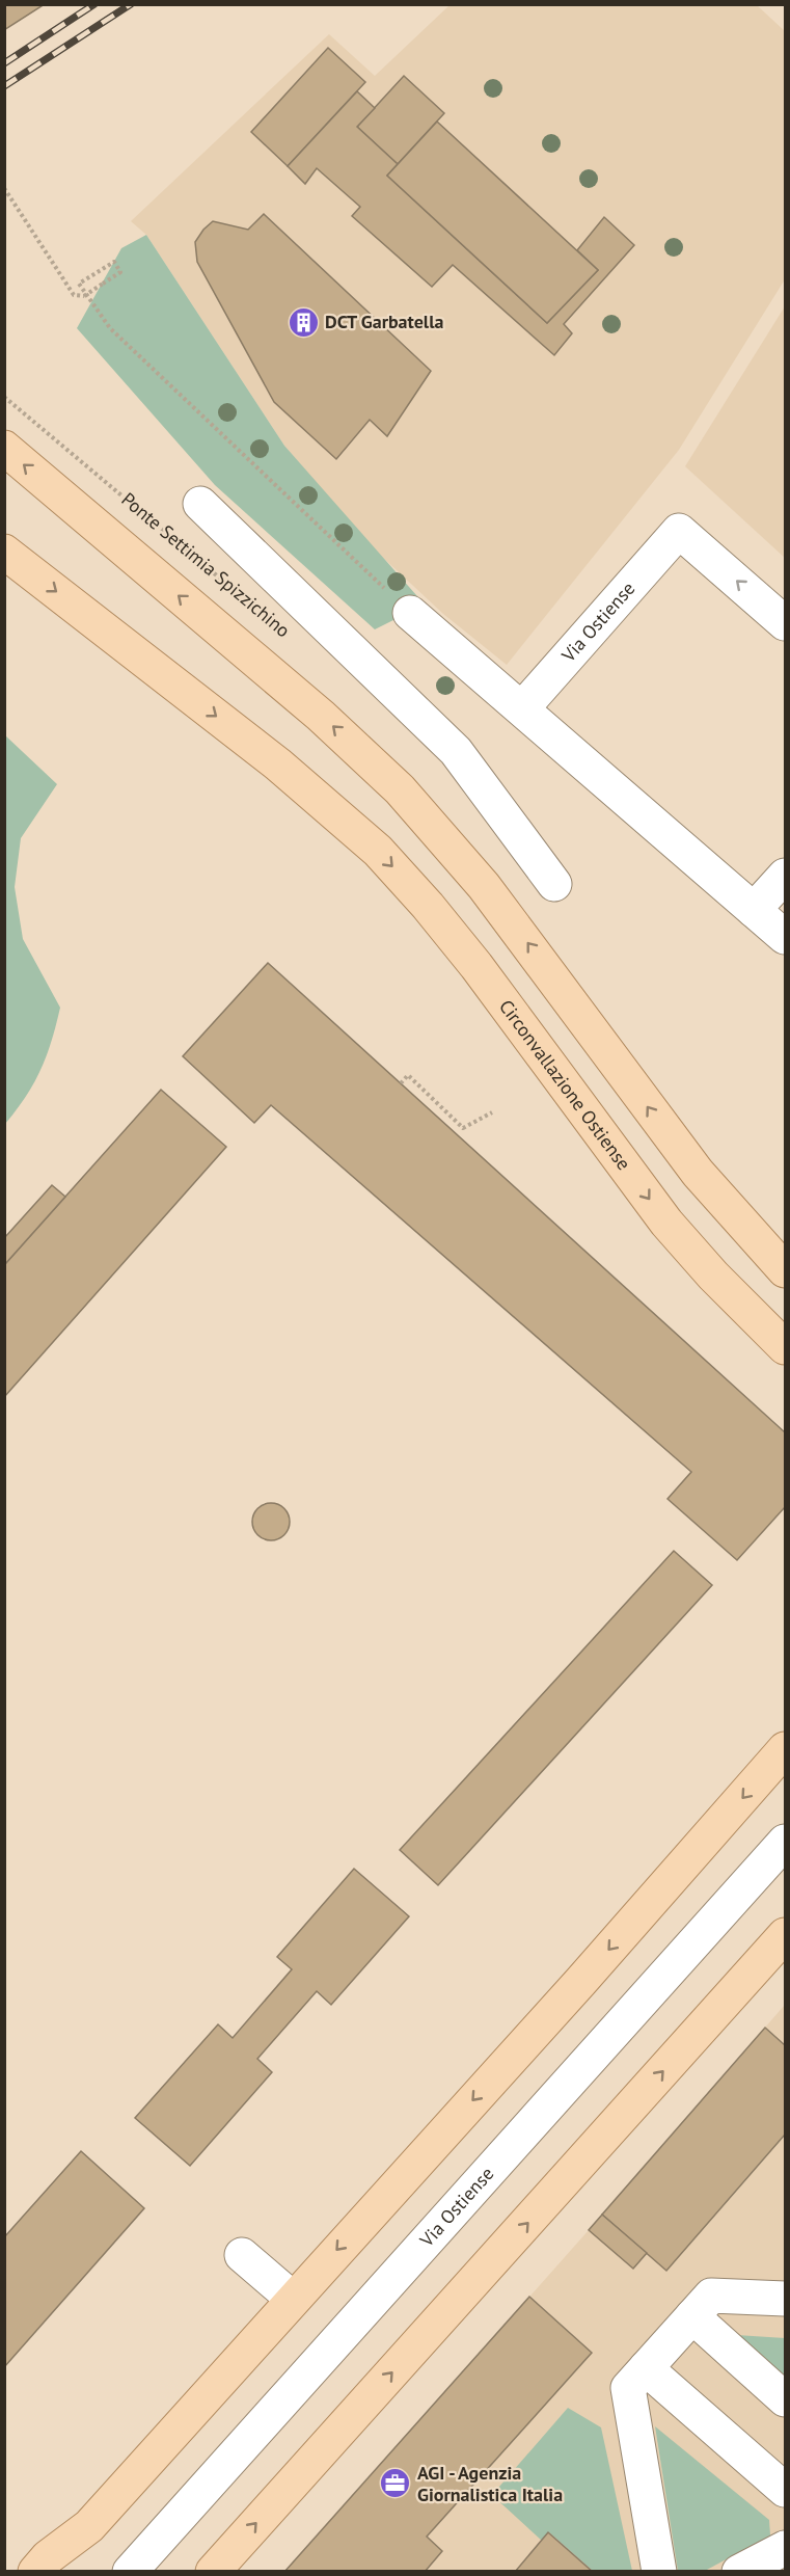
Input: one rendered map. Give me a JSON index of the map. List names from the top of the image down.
{
  "streets": {
    "main road": ["Circonvallazione Ostiense"],
    "lane": ["Via Ostiense"],
    "path": ["Ponte Settimia Spizzichino"]
  },
  "places": {
    "building": ["DCT Garbatella"],
    "office": ["AGI - Agenzia Giornalistica Italia"]
  }
}
